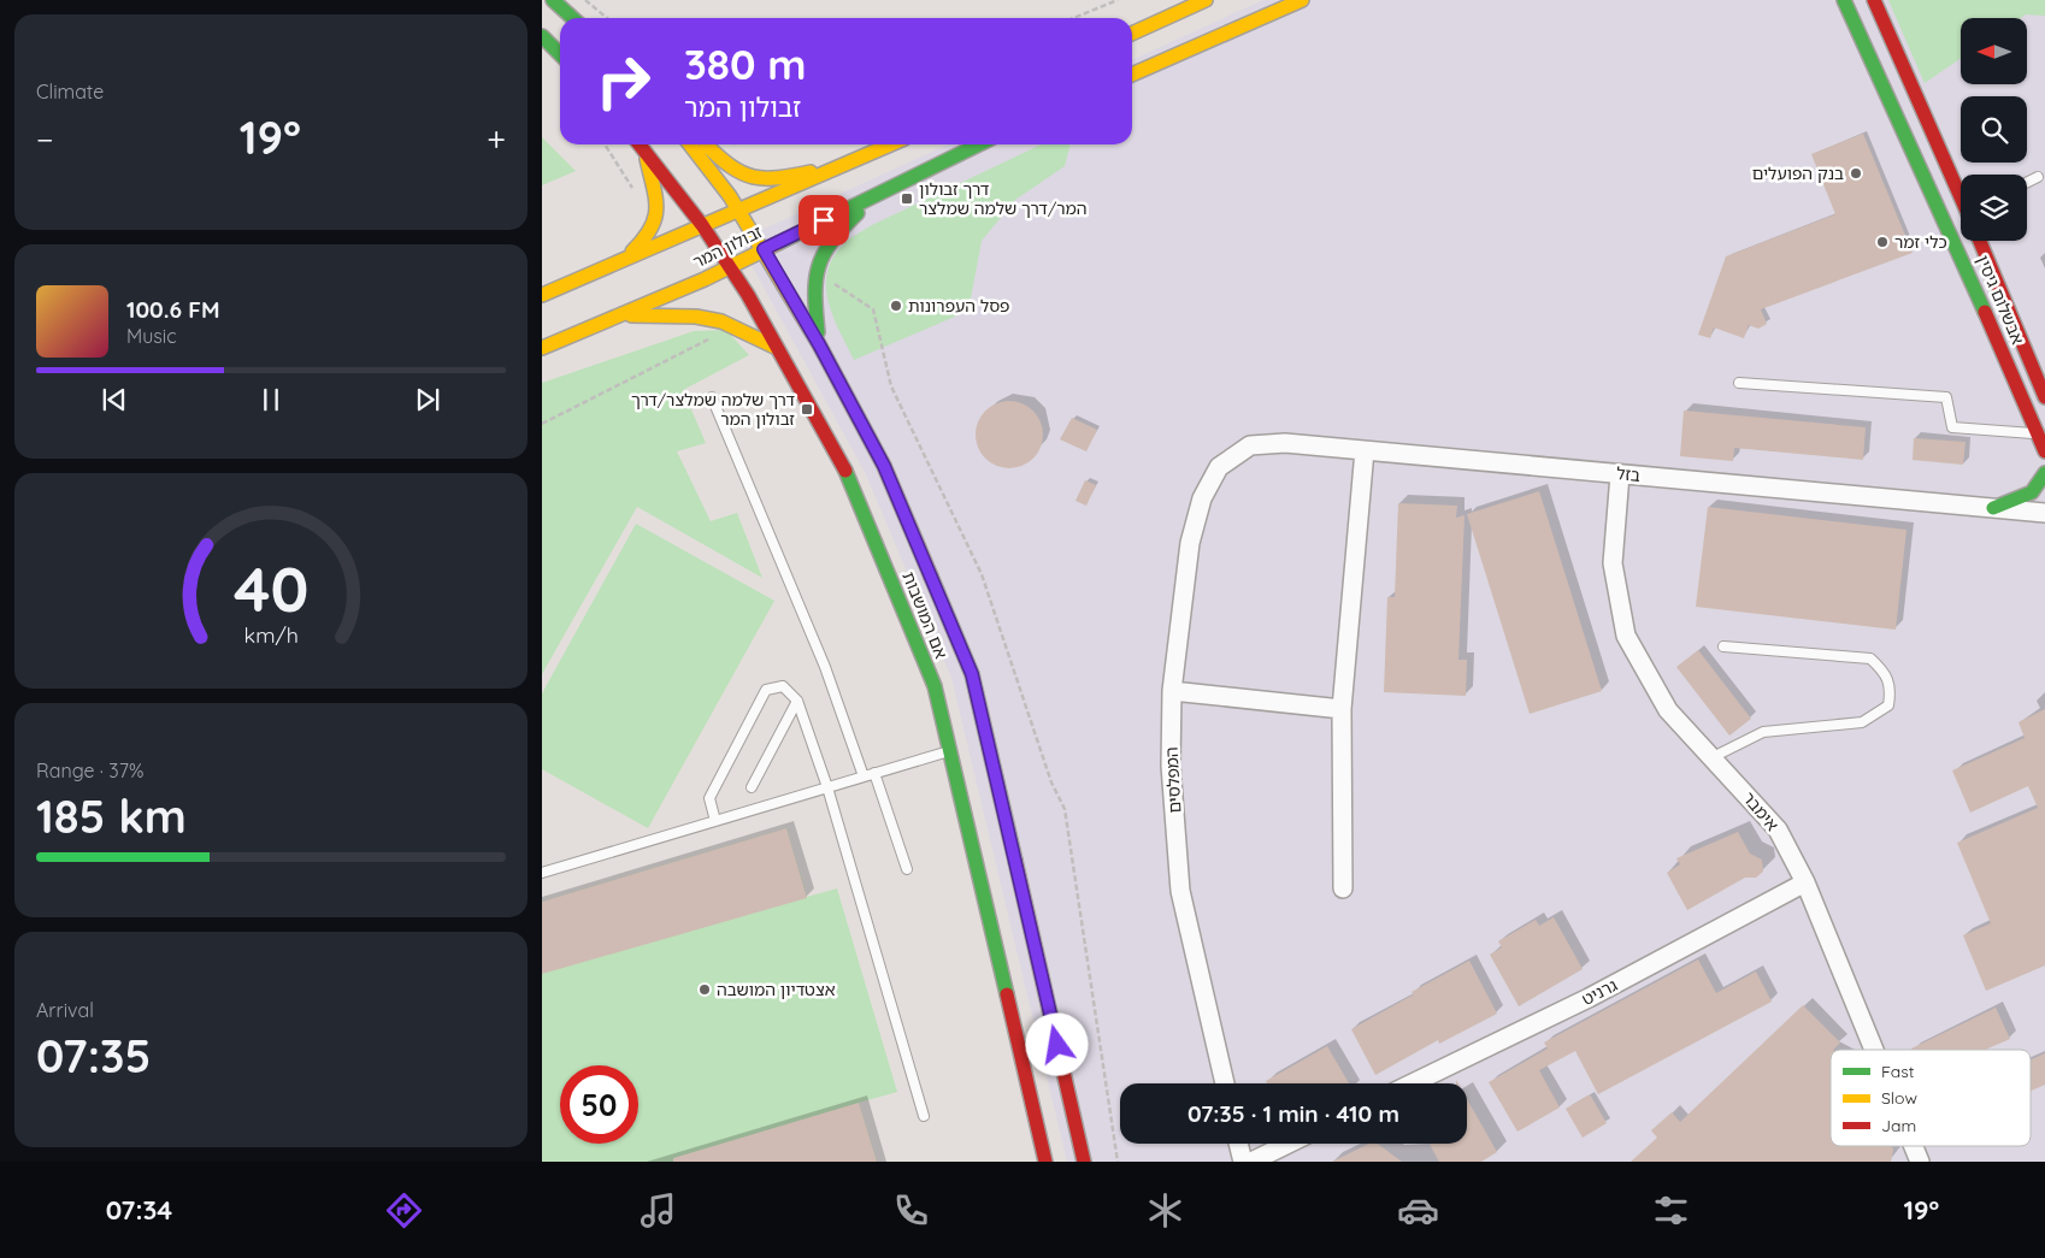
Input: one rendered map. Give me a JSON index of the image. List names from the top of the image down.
{
  "streets": {
    "main road": ["זבולון המר", "אבשלום גיסין", "אם המושבות"],
    "street": [
      "בזל",
      "המפלסים",
      "אימבר",
      "גרניט"
    ]
  },
  "crossings": [
    ["זבולון המר", "אם המושבות"],
    ["בזל", "המפלסים"],
    ["בזל", "אימבר"],
    ["אימבר", "גרניט"]
  ],
  "places": {
    "other": [
      "בנק הפועלים",
      "כלי זמר",
      "פסל העפרונות",
      "אצטדיון המושבה"
    ],
    "transit": ["דרך זבולון המר/דרך שלמה שמלצר", "דרך שלמה שמלצר/דרך זבולון המר"]
  },
  "legend": ["Fast", "Slow", "Jam"],
  "north": "left",
  "page": {
    "tile": [
      "Climate",
      ["Range · 37%", "185 km"],
      ["Arrival", "07:35"]
    ],
    "turn": ["380 m", "זבולון המר"],
    "heat": ["−", "19°", "+"],
    "song": ["100.6 FM", "Music"],
    "limit": "50",
    "trip": "07:35 · 1 min · 410 m",
    "tabs": ["07:34", "19°"],
    "gauge": ["40", "km/h"]
  }
}
